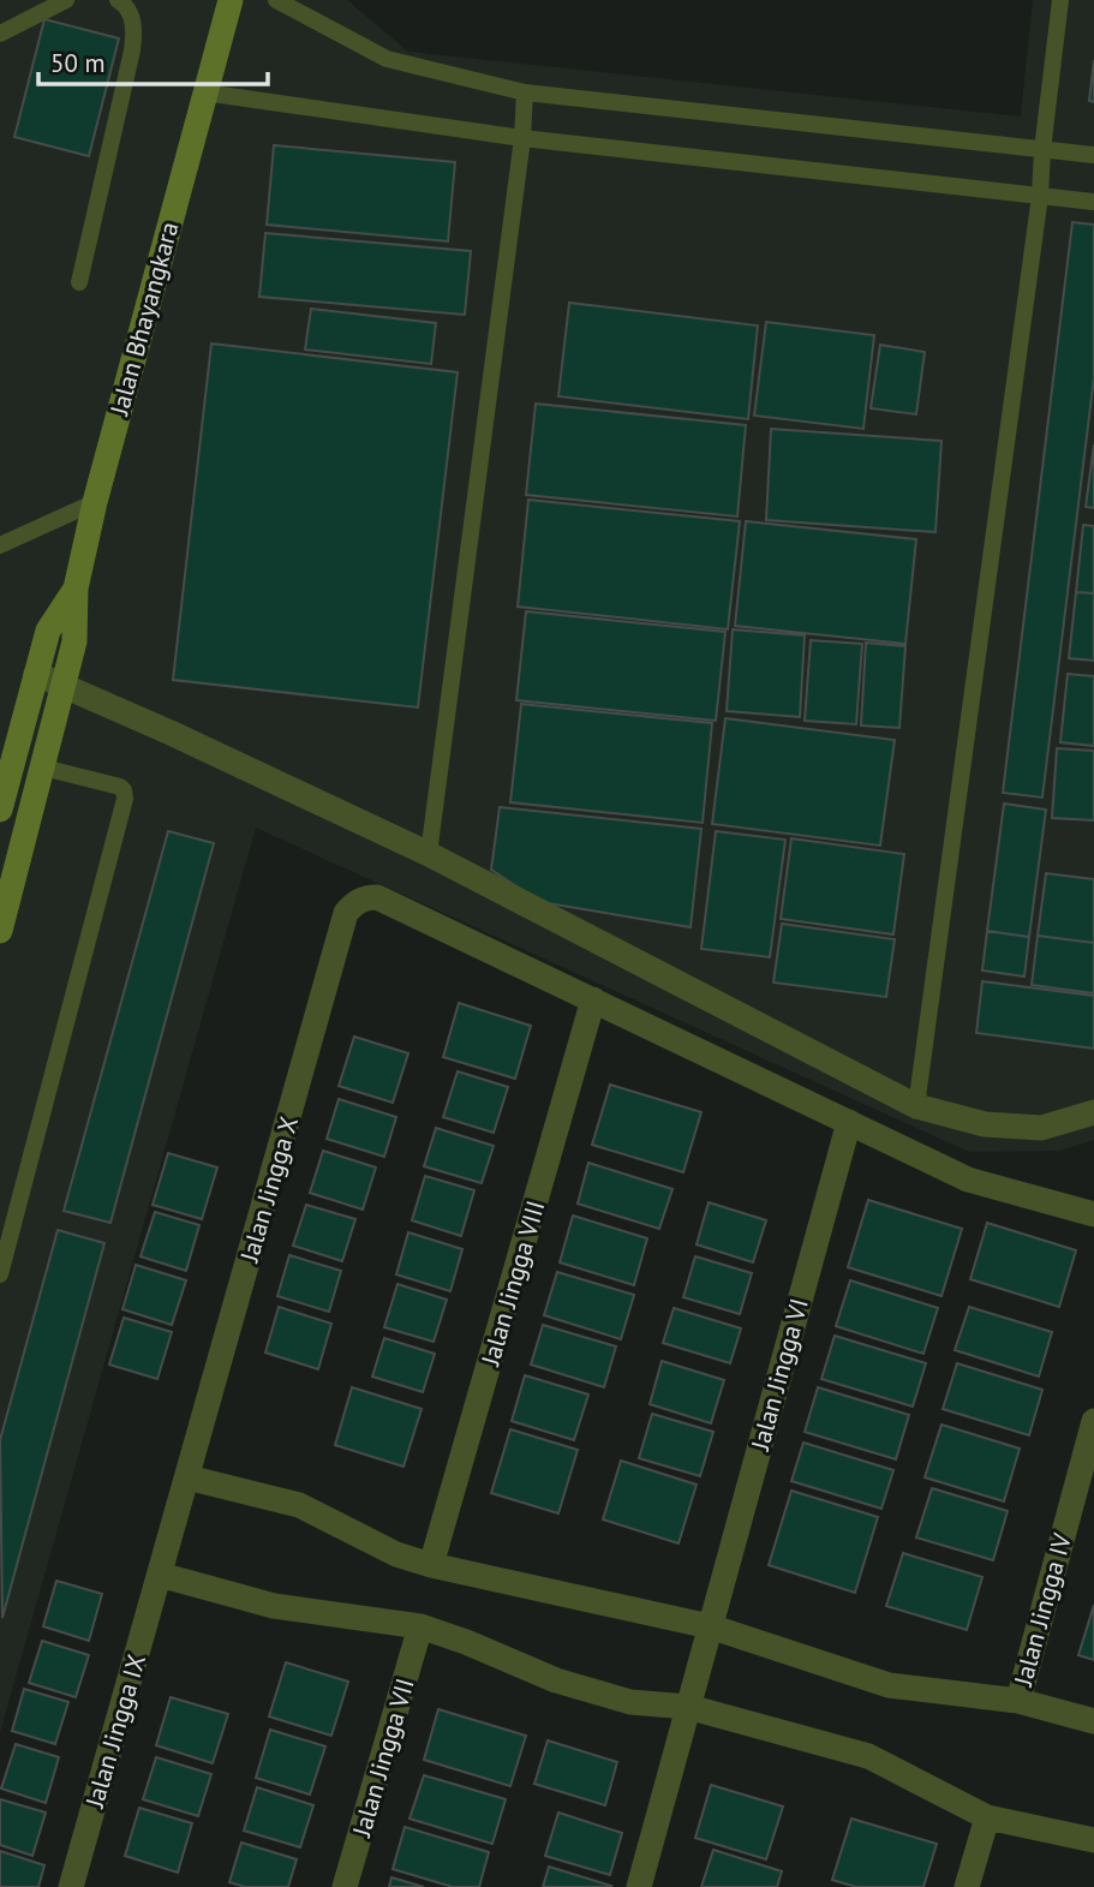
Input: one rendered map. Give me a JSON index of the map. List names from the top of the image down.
{
  "streets": {
    "main road": ["Jalan Bhayangkara"],
    "street": [
      "Jalan Jingga X",
      "Jalan Jingga VIII",
      "Jalan Jingga VI",
      "Jalan Jingga IV",
      "Jalan Jingga IX",
      "Jalan Jingga VII"
    ]
  },
  "crossings": [
    ["Jalan Jingga X", "Jalan Jingga VIII"],
    ["Jalan Jingga X", "Jalan Jingga IX"]
  ],
  "scale_bar": "50 m"
}
